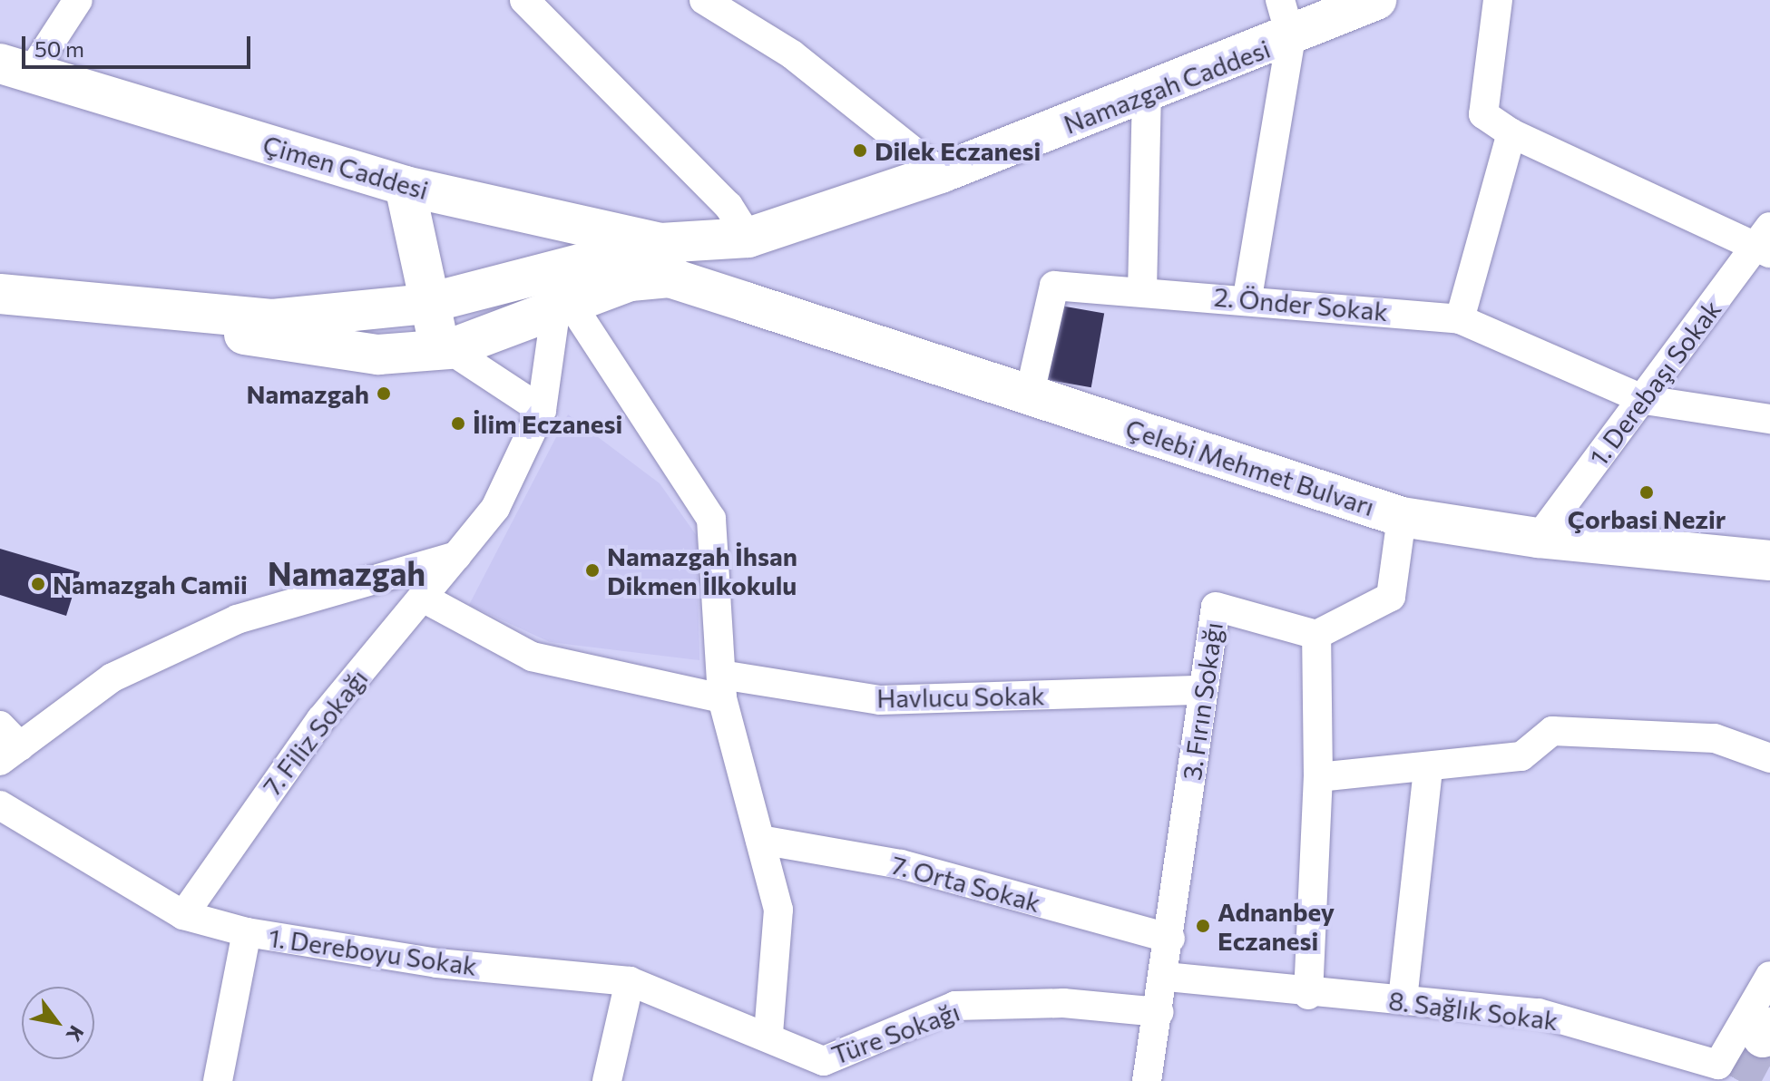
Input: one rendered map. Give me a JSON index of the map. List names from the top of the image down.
{
  "streets": {
    "main road": ["Namazgah Caddesi", "Çimen Caddesi", "Çelebi Mehmet Bulvarı"],
    "street": [
      "2. Önder Sokak",
      "1. Derebaşı Sokak",
      "Havlucu Sokak",
      "3. Fırın Sokağı",
      "7. Filiz Sokağı",
      "7. Orta Sokak",
      "1. Dereboyu Sokak",
      "8. Sağlık Sokak",
      "Türe Sokağı"
    ]
  },
  "crossings": [
    ["Namazgah Caddesi", "Çimen Caddesi"],
    ["Namazgah Caddesi", "Çelebi Mehmet Bulvarı"],
    ["Çimen Caddesi", "Çelebi Mehmet Bulvarı"],
    ["2. Önder Sokak", "1. Derebaşı Sokak"],
    ["2. Önder Sokak", "Çelebi Mehmet Bulvarı"],
    ["1. Derebaşı Sokak", "Çelebi Mehmet Bulvarı"],
    ["Havlucu Sokak", "3. Fırın Sokağı"],
    ["Havlucu Sokak", "7. Filiz Sokağı"],
    ["3. Fırın Sokağı", "7. Orta Sokak"],
    ["3. Fırın Sokağı", "8. Sağlık Sokak"],
    ["3. Fırın Sokağı", "Türe Sokağı"],
    ["7. Filiz Sokağı", "1. Dereboyu Sokak"],
    ["1. Dereboyu Sokak", "Türe Sokağı"]
  ],
  "districts": ["Namazgah"],
  "places": [
    "Dilek Eczanesi",
    "Namazgah",
    "İlim Eczanesi",
    "Çorbasi Nezir",
    "Namazgah İhsan Dikmen İlkokulu",
    "Namazgah Camii",
    "Adnanbey Eczanesi"
  ],
  "scale_bar": "50 m",
  "north": "bottom right"
}
